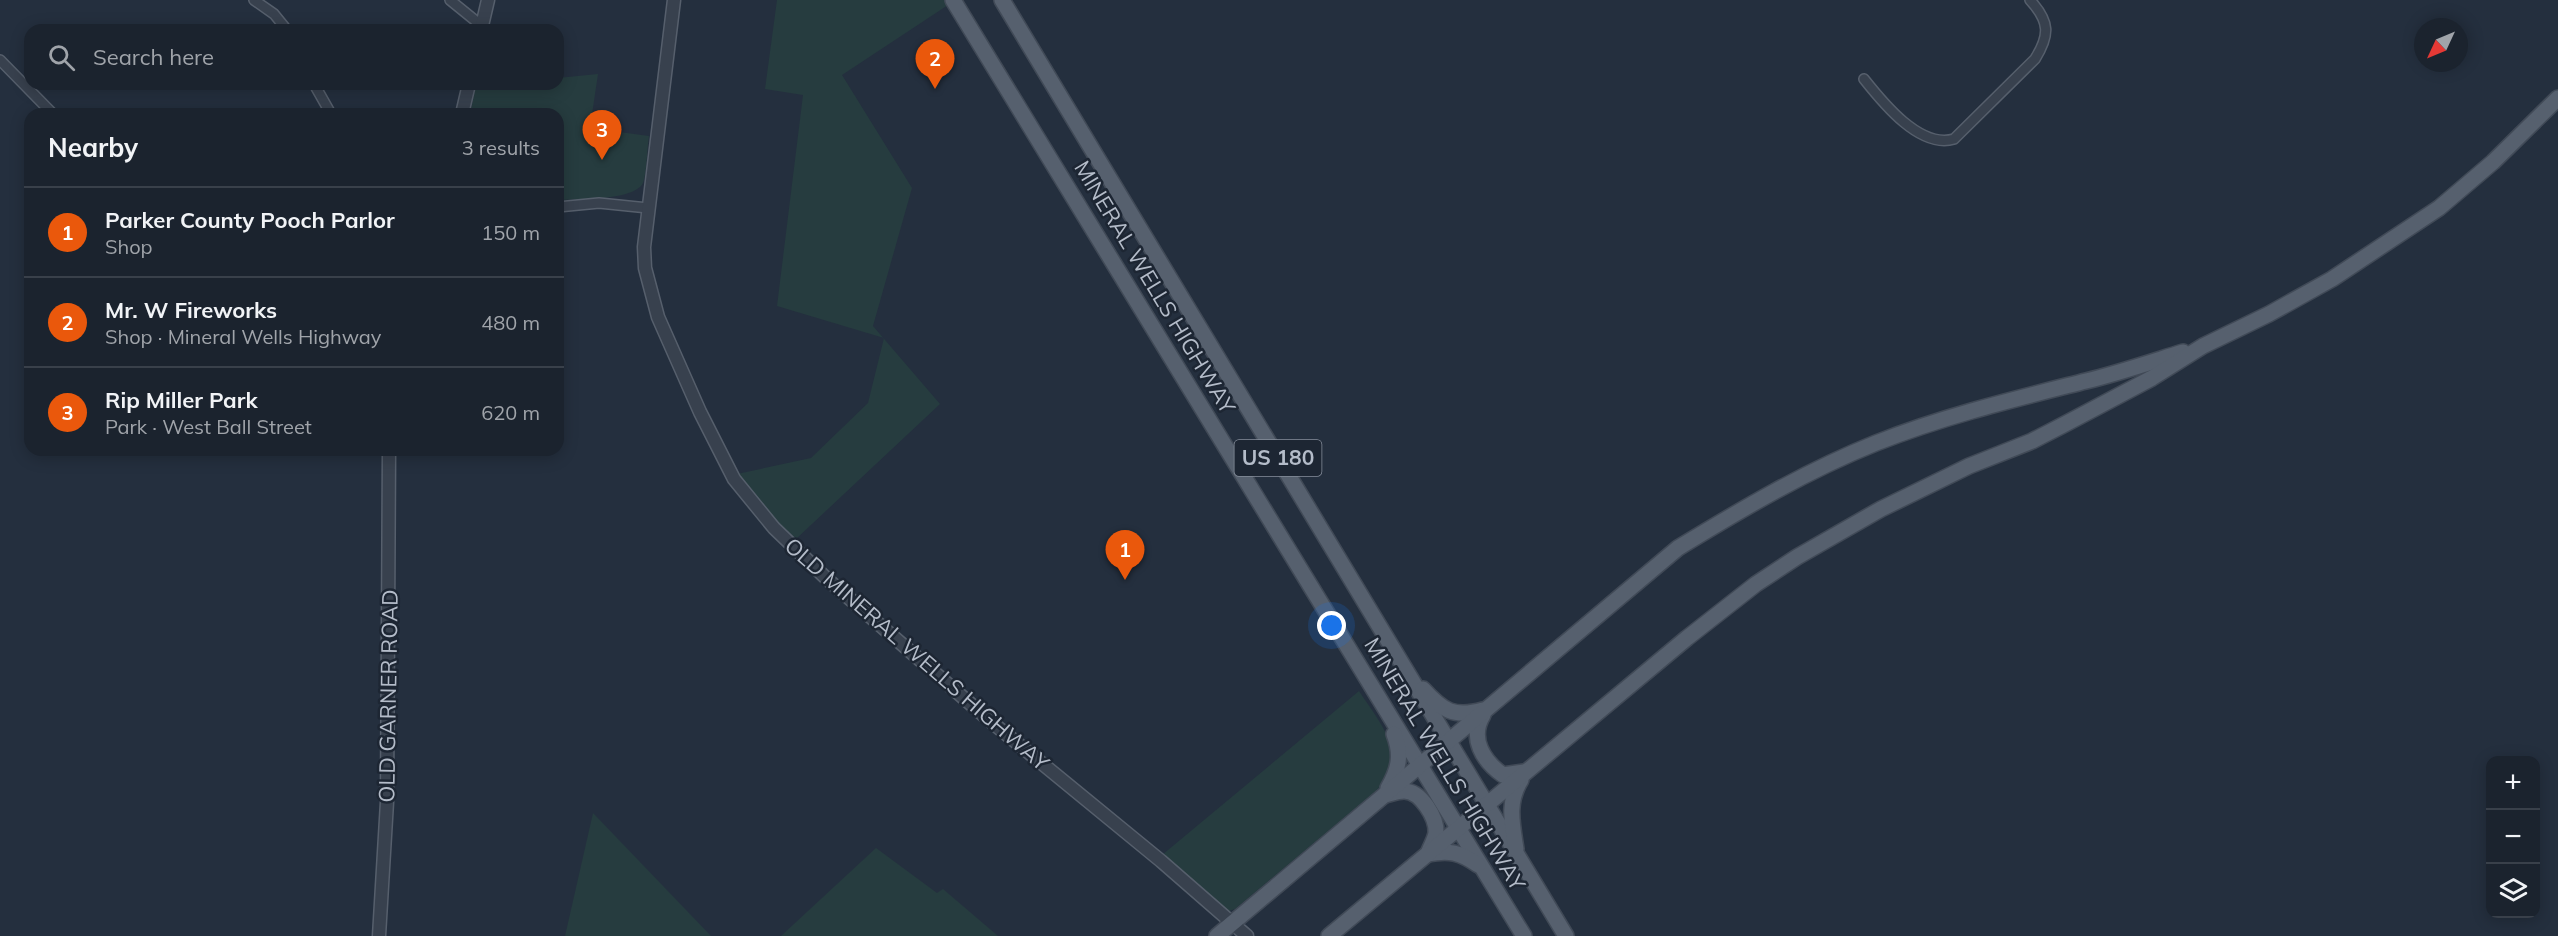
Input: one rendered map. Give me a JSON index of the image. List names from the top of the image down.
{
  "streets": {
    "main road": ["MINERAL WELLS HIGHWAY", "US 180"],
    "street": ["OLD MINERAL WELLS HIGHWAY", "OLD GARNER ROAD"]
  },
  "north": "bottom left",
  "page": {
    "search": "Search here",
    "pins": ["2", "3", "1"],
    "heading": ["Nearby", "3 results"],
    "list": [
      {
        "mark": "1",
        "name": "Parker County Pooch Parlor",
        "note": "Shop",
        "value": "150 m"
      },
      {
        "mark": "2",
        "name": "Mr. W Fireworks",
        "note": "Shop · Mineral Wells Highway",
        "value": "480 m"
      },
      {
        "mark": "3",
        "name": "Rip Miller Park",
        "note": "Park · West Ball Street",
        "value": "620 m"
      }
    ],
    "map_buttons": ["+", "−"]
  }
}
